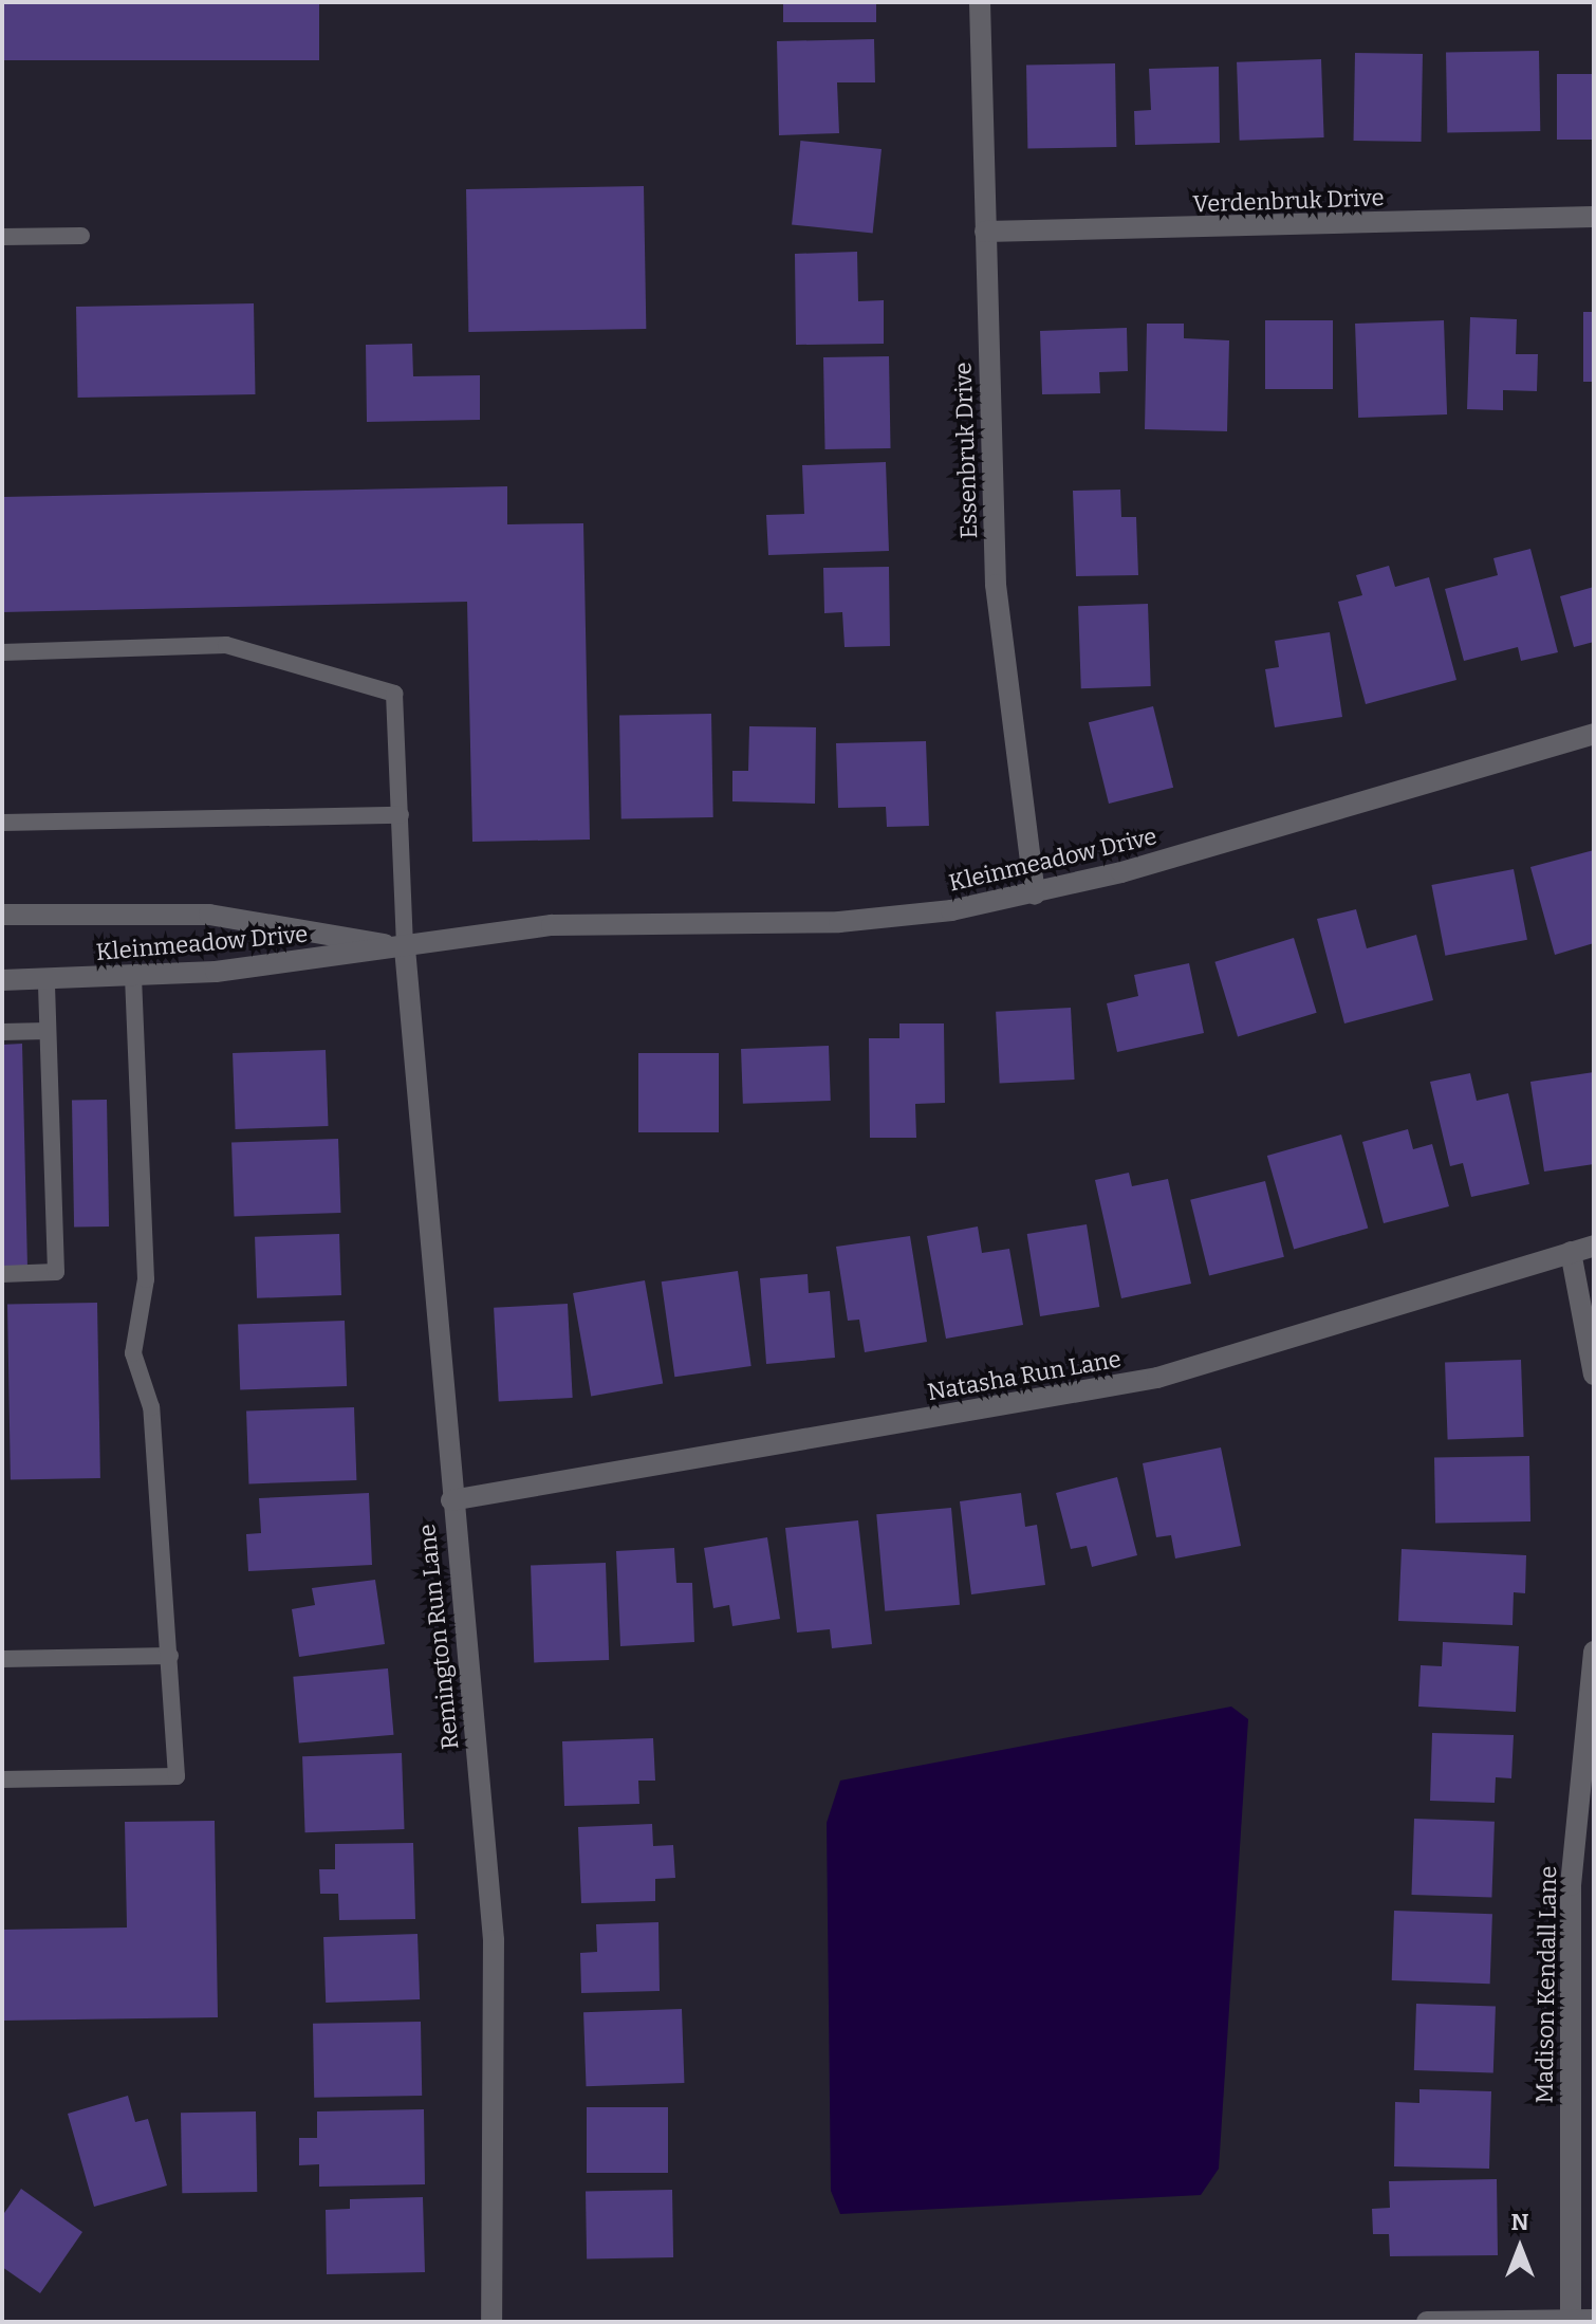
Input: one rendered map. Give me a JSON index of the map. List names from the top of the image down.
{
  "streets": {
    "street": [
      "Verdenbruk Drive",
      "Essenbruk Drive",
      "Kleinmeadow Drive",
      "Natasha Run Lane",
      "Remington Run Lane",
      "Madison Kendall Lane"
    ]
  },
  "crossings": [
    ["Verdenbruk Drive", "Essenbruk Drive"],
    ["Essenbruk Drive", "Kleinmeadow Drive"],
    ["Kleinmeadow Drive", "Remington Run Lane"],
    ["Natasha Run Lane", "Remington Run Lane"]
  ],
  "north": "top"
}
